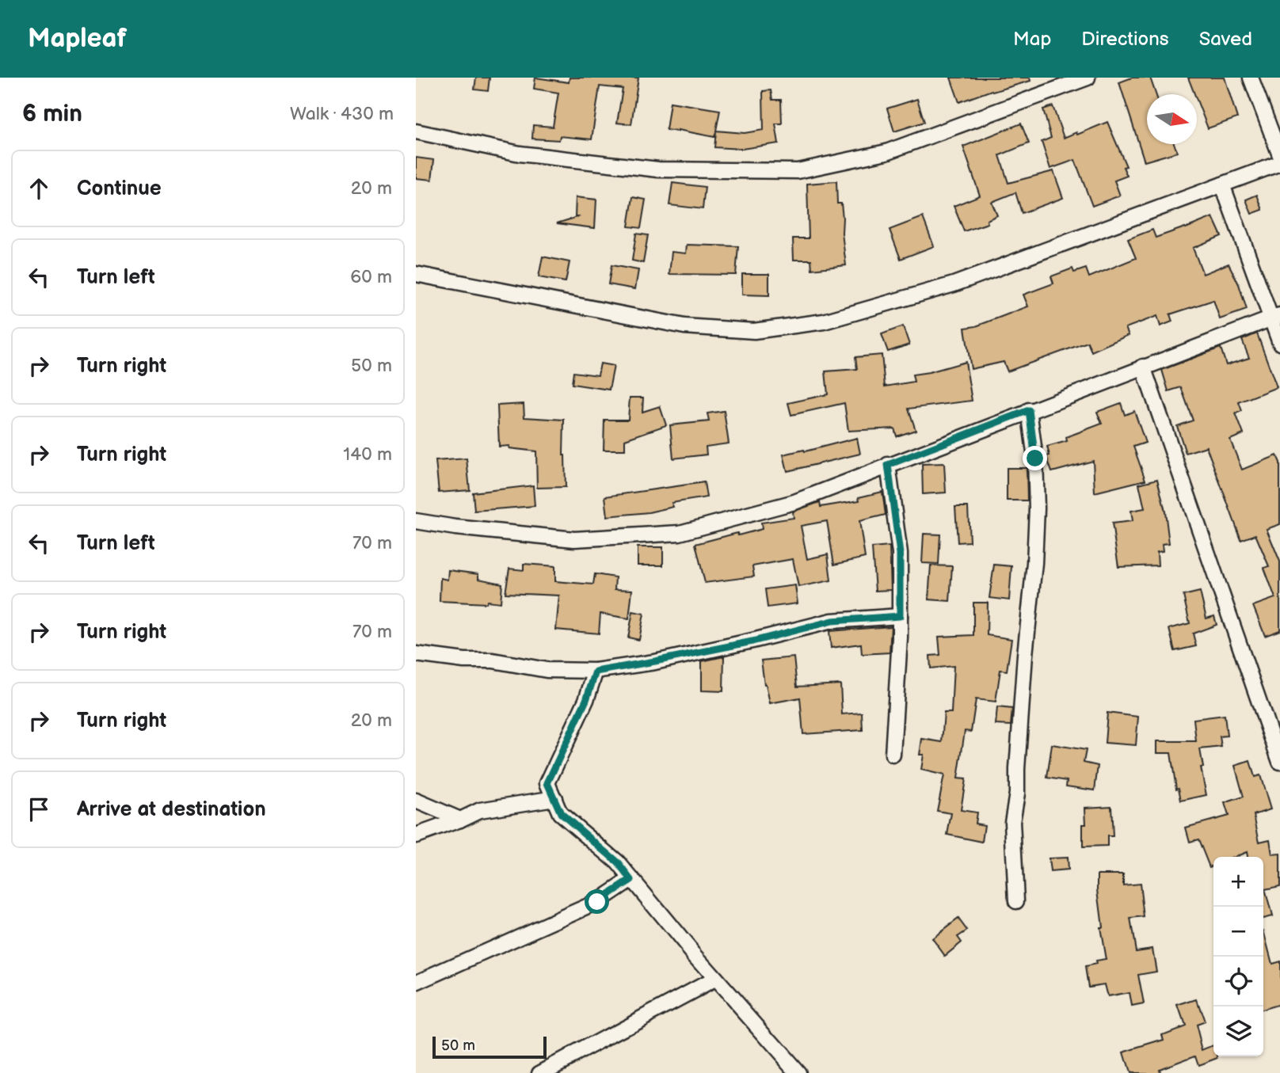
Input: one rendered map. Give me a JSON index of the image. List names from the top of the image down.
{
  "scale_bar": "50 m",
  "north": "right",
  "page": {
    "header": "Mapleaf",
    "nav": ["Map", "Directions", "Saved"],
    "heading": ["6 min", "Walk · 430 m"],
    "list": [
      ["Continue", "20 m"],
      ["Turn left", "60 m"],
      ["Turn right", "50 m"],
      ["Turn right", "140 m"],
      ["Turn left", "70 m"],
      ["Turn right", "70 m"],
      ["Turn right", "20 m"],
      "Arrive at destination"
    ],
    "map_buttons": ["+", "−"],
    "scale": "50 m"
  }
}
